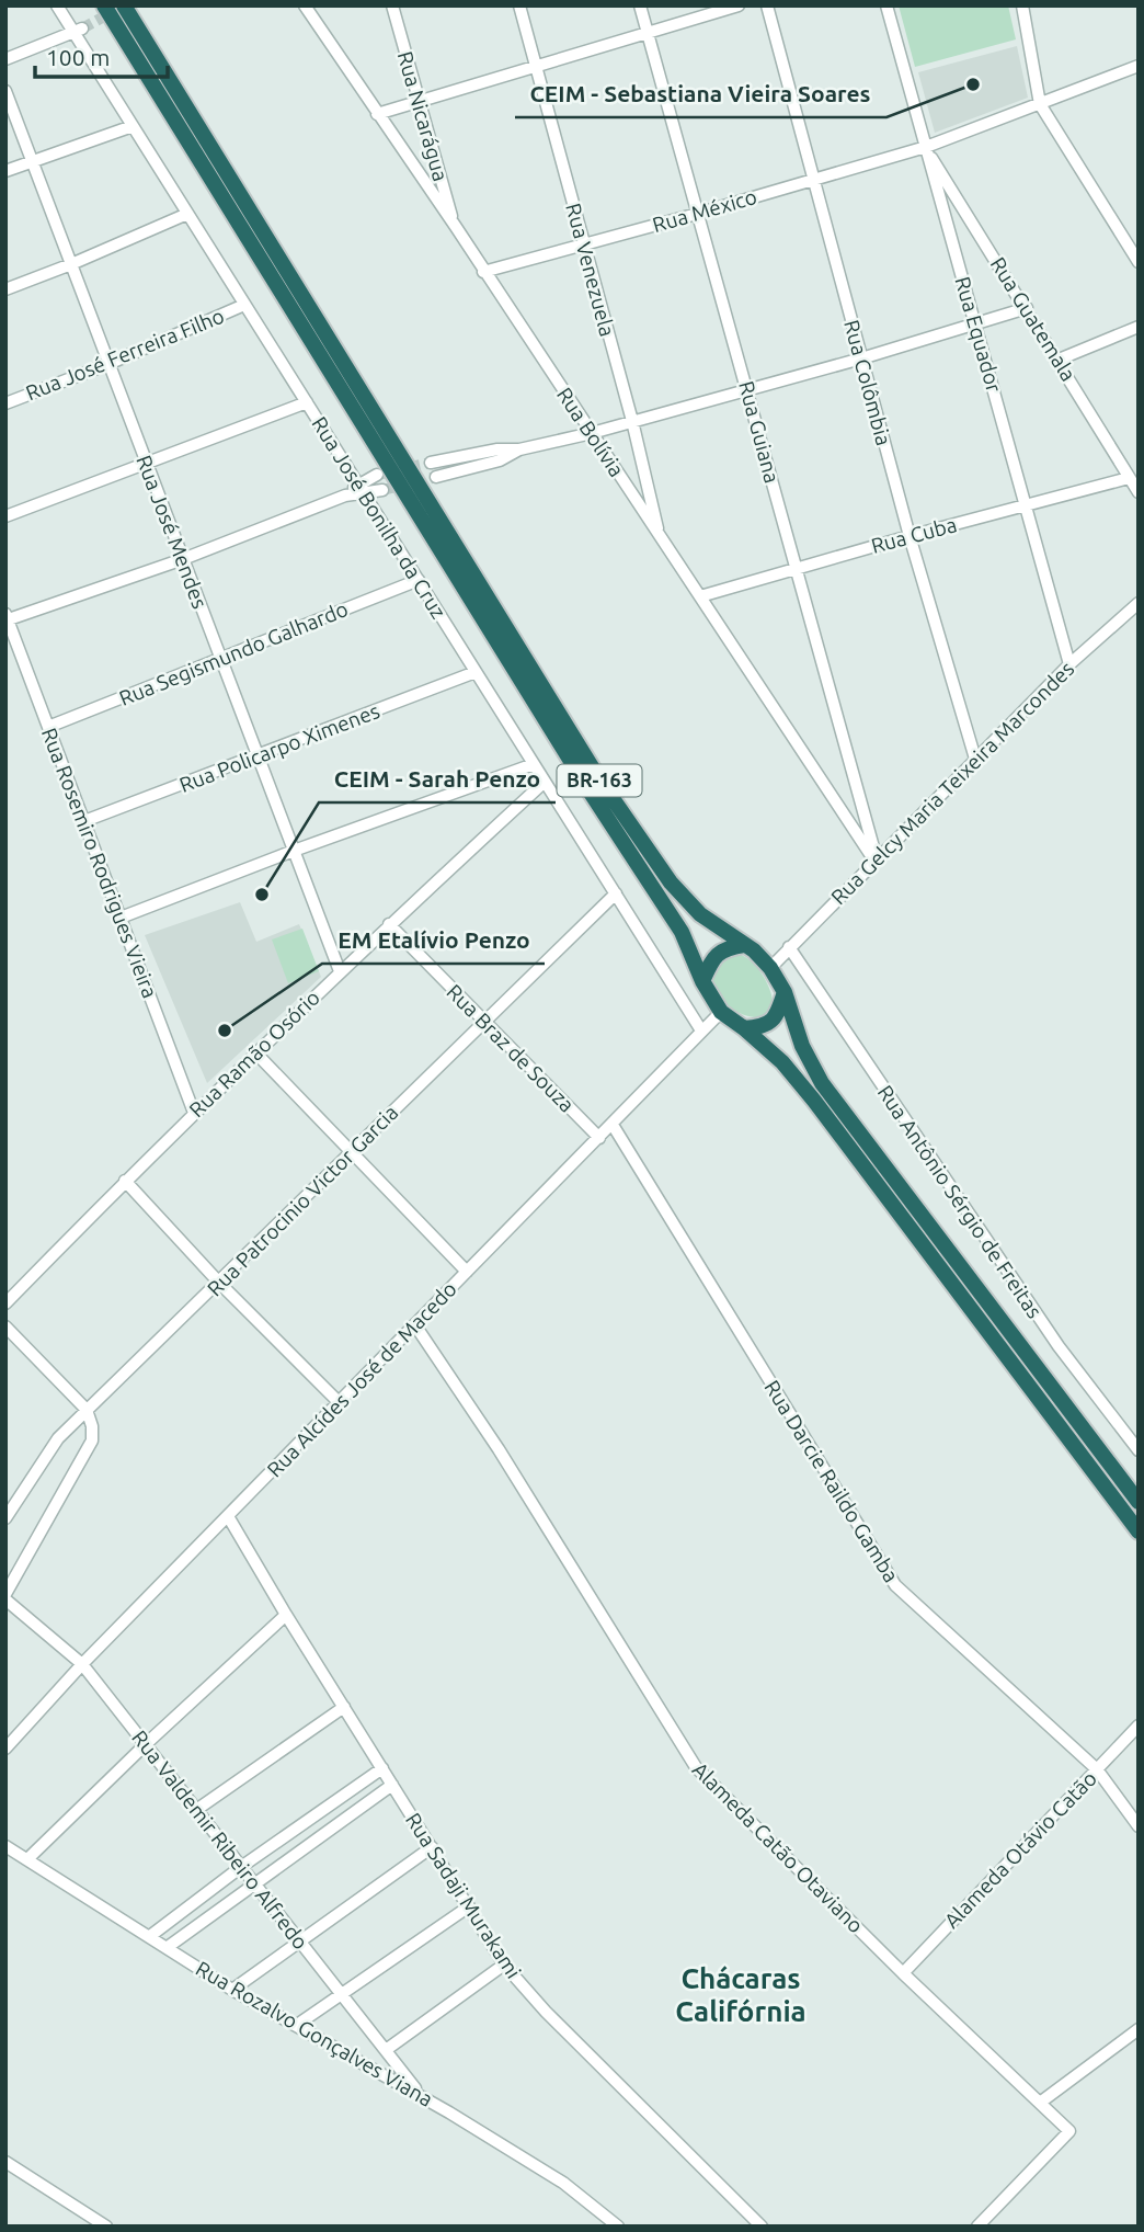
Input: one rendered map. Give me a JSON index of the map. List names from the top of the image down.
{
  "streets": {
    "highway": ["BR-163"],
    "street": [
      "Rua Nicarágua",
      "Rua México",
      "Rua Venezuela",
      "Rua Guatemala",
      "Rua Equador",
      "Rua José Ferreira Filho",
      "Rua Colômbia",
      "Rua Bolívia",
      "Rua Guiana",
      "Rua José Bonilha da Cruz",
      "Rua José Mendes",
      "Rua Cuba",
      "Rua Segismundo Galhardo",
      "Rua Policarpo Ximenes",
      "Rua Gelcy Maria Teixeira Marcondes",
      "Rua Rosemiro Rodrigues Vieira",
      "Rua Braz de Souza",
      "Rua Ramão Osório",
      "Rua Patrocinio Victor Garcia",
      "Rua Antônio Sérgio de Freitas",
      "Rua Alcídes José de Macedo",
      "Rua Darcie Raildo Gamba",
      "Rua Valdemir Ribeiro Alfredo",
      "Alameda Catão Otaviano",
      "Alameda Otávio Catão",
      "Rua Sadaji Murakami",
      "Rua Rozalvo Gonçalves Viana"
    ]
  },
  "crossings": [
    ["Rua Nicarágua", "Rua Bolívia"],
    ["Rua México", "Rua Venezuela"],
    ["Rua México", "Rua Guatemala"],
    ["Rua México", "Rua Equador"],
    ["Rua México", "Rua Colômbia"],
    ["Rua México", "Rua Bolívia"],
    ["Rua México", "Rua Guiana"],
    ["Rua Venezuela", "Rua Bolívia"],
    ["Rua Guatemala", "Rua Equador"],
    ["Rua Guatemala", "Rua Cuba"],
    ["Rua Equador", "Rua Cuba"],
    ["Rua Equador", "Rua Gelcy Maria Teixeira Marcondes"],
    ["Rua José Ferreira Filho", "Rua José Bonilha da Cruz"],
    ["Rua José Ferreira Filho", "Rua José Mendes"],
    ["Rua Colômbia", "Rua Cuba"],
    ["Rua Colômbia", "Rua Gelcy Maria Teixeira Marcondes"],
    ["Rua Bolívia", "Rua Guiana"],
    ["Rua Bolívia", "Rua Cuba"],
    ["Rua Bolívia", "Rua Gelcy Maria Teixeira Marcondes"],
    ["Rua Guiana", "Rua Cuba"],
    ["Rua Guiana", "Rua Gelcy Maria Teixeira Marcondes"],
    ["Rua José Bonilha da Cruz", "Rua Segismundo Galhardo"],
    ["Rua José Bonilha da Cruz", "Rua Policarpo Ximenes"],
    ["Rua José Bonilha da Cruz", "Rua Ramão Osório"],
    ["Rua José Bonilha da Cruz", "Rua Patrocinio Victor Garcia"],
    ["Rua José Bonilha da Cruz", "Rua Alcídes José de Macedo"],
    ["Rua José Mendes", "Rua Segismundo Galhardo"],
    ["Rua José Mendes", "Rua Policarpo Ximenes"],
    ["Rua José Mendes", "Rua Ramão Osório"],
    ["Rua Segismundo Galhardo", "Rua Rosemiro Rodrigues Vieira"],
    ["Rua Policarpo Ximenes", "Rua Rosemiro Rodrigues Vieira"],
    ["BR-163", "Rua Gelcy Maria Teixeira Marcondes"],
    ["BR-163", "Rua Alcídes José de Macedo"],
    ["Rua Gelcy Maria Teixeira Marcondes", "Rua Antônio Sérgio de Freitas"],
    ["Rua Gelcy Maria Teixeira Marcondes", "Rua Alcídes José de Macedo"],
    ["Rua Rosemiro Rodrigues Vieira", "Rua Ramão Osório"],
    ["Rua Braz de Souza", "Rua Ramão Osório"],
    ["Rua Braz de Souza", "Rua Patrocinio Victor Garcia"],
    ["Rua Braz de Souza", "Rua Alcídes José de Macedo"],
    ["Rua Alcídes José de Macedo", "Rua Darcie Raildo Gamba"],
    ["Rua Alcídes José de Macedo", "Rua Valdemir Ribeiro Alfredo"],
    ["Rua Alcídes José de Macedo", "Alameda Catão Otaviano"],
    ["Rua Alcídes José de Macedo", "Rua Sadaji Murakami"],
    ["Rua Darcie Raildo Gamba", "Alameda Otávio Catão"],
    ["Rua Valdemir Ribeiro Alfredo", "Rua Rozalvo Gonçalves Viana"],
    ["Alameda Catão Otaviano", "Alameda Otávio Catão"]
  ],
  "districts": ["Chácaras Califórnia"],
  "places": ["CEIM - Sebastiana Vieira Soares", "CEIM - Sarah Penzo", "EM Etalívio Penzo"],
  "scale_bar": "100 m"
}
